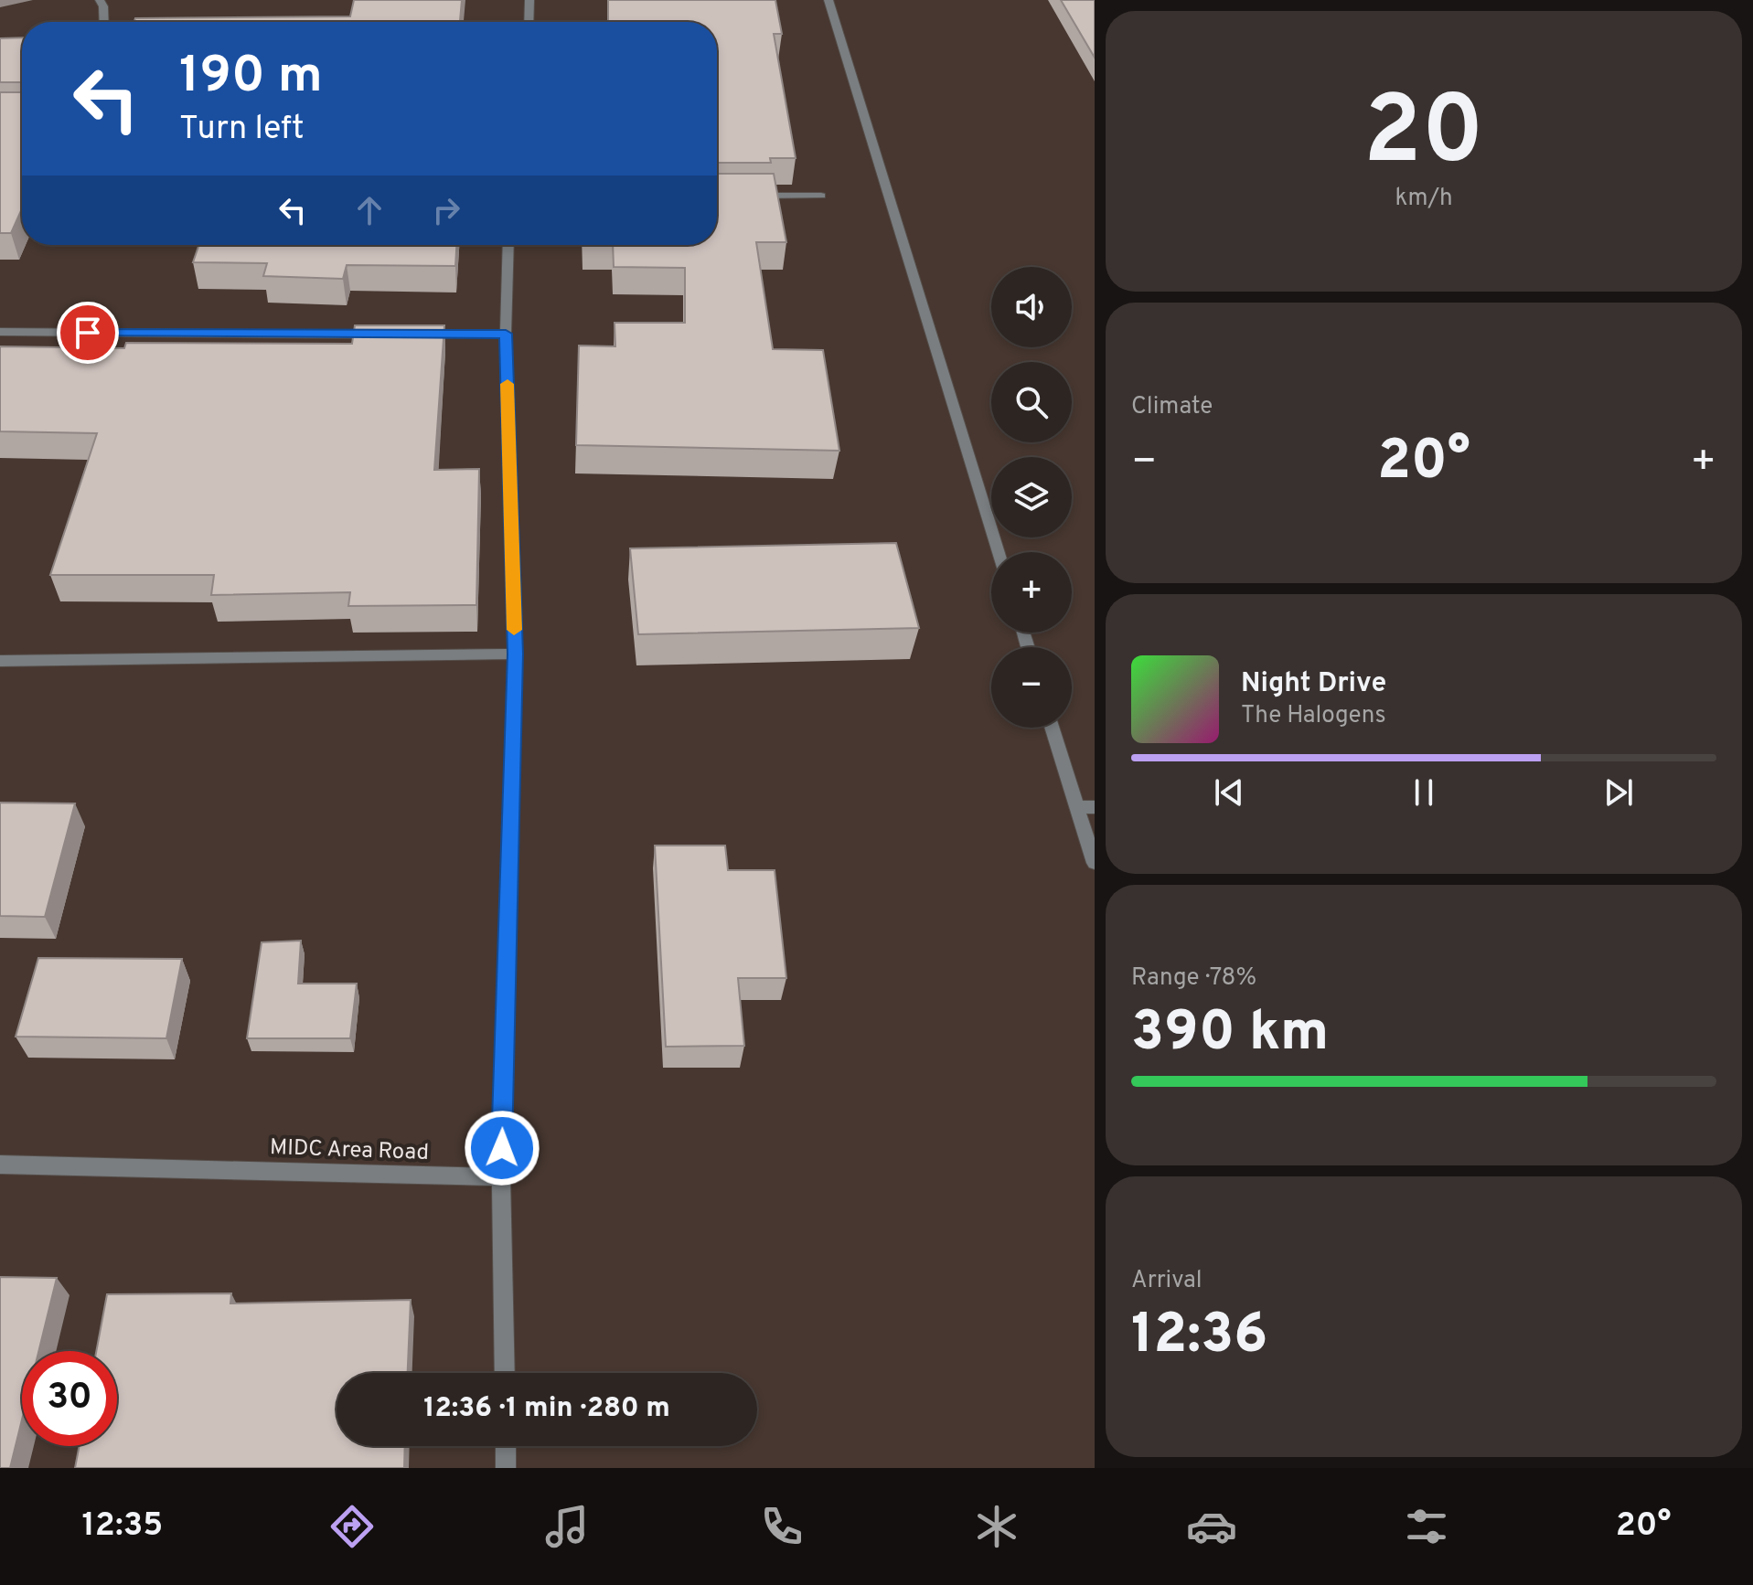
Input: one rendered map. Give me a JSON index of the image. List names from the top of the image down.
{
  "streets": {
    "street": ["MIDC Area Road"]
  },
  "page": {
    "tile": [
      ["20", "km/h"],
      "Climate",
      ["Range · 78%", "390 km"],
      ["Arrival", "12:36"]
    ],
    "turn": ["190 m", "Turn left"],
    "map_buttons": ["+", "−"],
    "heat": ["−", "20°", "+"],
    "song": ["Night Drive", "The Halogens"],
    "limit": "30",
    "trip": "12:36 · 1 min · 280 m",
    "tabs": ["12:35", "20°"]
  }
}
